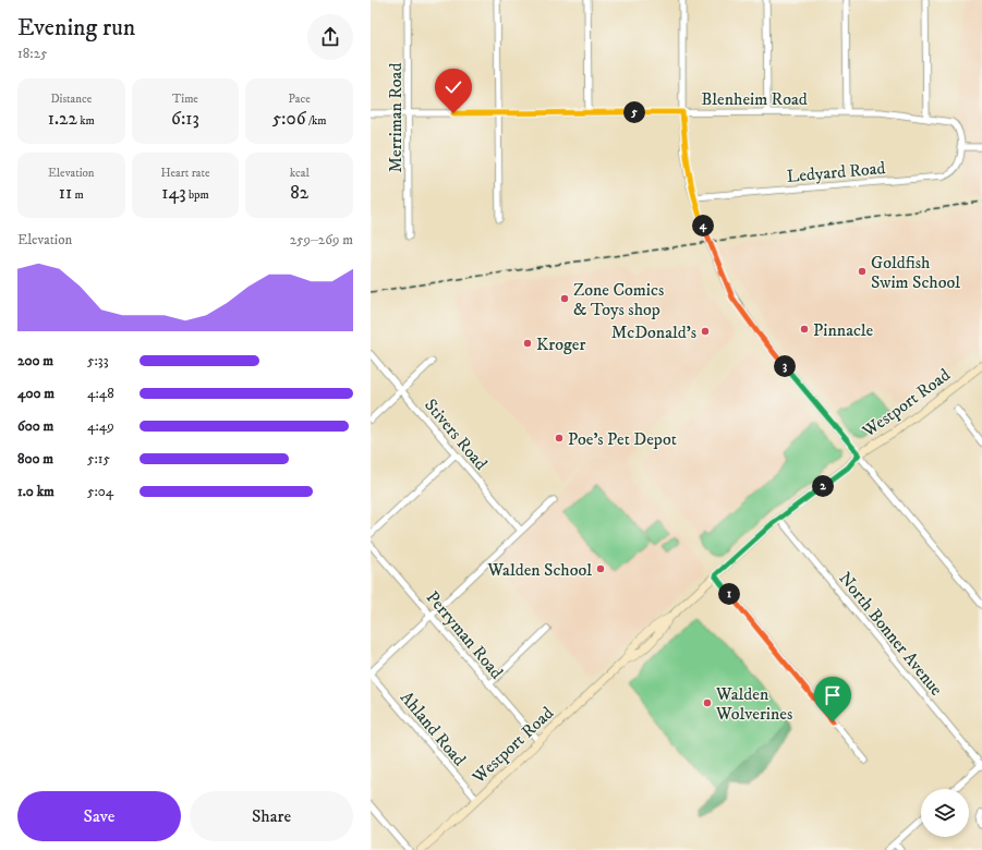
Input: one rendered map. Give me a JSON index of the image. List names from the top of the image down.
{
  "streets": {
    "main road": ["Westport Road"],
    "street": [
      "Blenheim Road",
      "Merriman Road",
      "Ledyard Road",
      "Stivers Road",
      "North Bonner Avenue",
      "Perryman Road",
      "Ahland Road"
    ]
  },
  "crossings": [
    ["Blenheim Road", "Merriman Road"],
    ["Blenheim Road", "Ledyard Road"],
    ["Westport Road", "North Bonner Avenue"],
    ["Westport Road", "Perryman Road"],
    ["Westport Road", "Ahland Road"]
  ],
  "places": [
    "Goldfish Swim School",
    "Zone Comics & Toys shop",
    "Pinnacle",
    "McDonald's",
    "Kroger",
    "Poe's Pet Depot",
    "Walden School",
    "Walden Wolverines"
  ],
  "page": {
    "heading": ["Evening run", "18:25"],
    "stats": [
      ["Distance", "1.22 km"],
      ["Time", "6:13"],
      ["Pace", "5:06 /km"],
      ["Elevation", "11 m"],
      ["Heart rate", "143 bpm"],
      ["kcal", "82"]
    ],
    "pins": [
      "5",
      "4",
      "3",
      "2",
      "1"
    ],
    "chart": ["Elevation", "259–269 m"],
    "list": [
      {
        "name": "200 m",
        "note": "5:33"
      },
      {
        "name": "400 m",
        "note": "4:48"
      },
      {
        "name": "600 m",
        "note": "4:49"
      },
      {
        "name": "800 m",
        "note": "5:15"
      },
      {
        "name": "1.0 km",
        "note": "5:04"
      }
    ],
    "buttons": ["Save", "Share"]
  }
}
